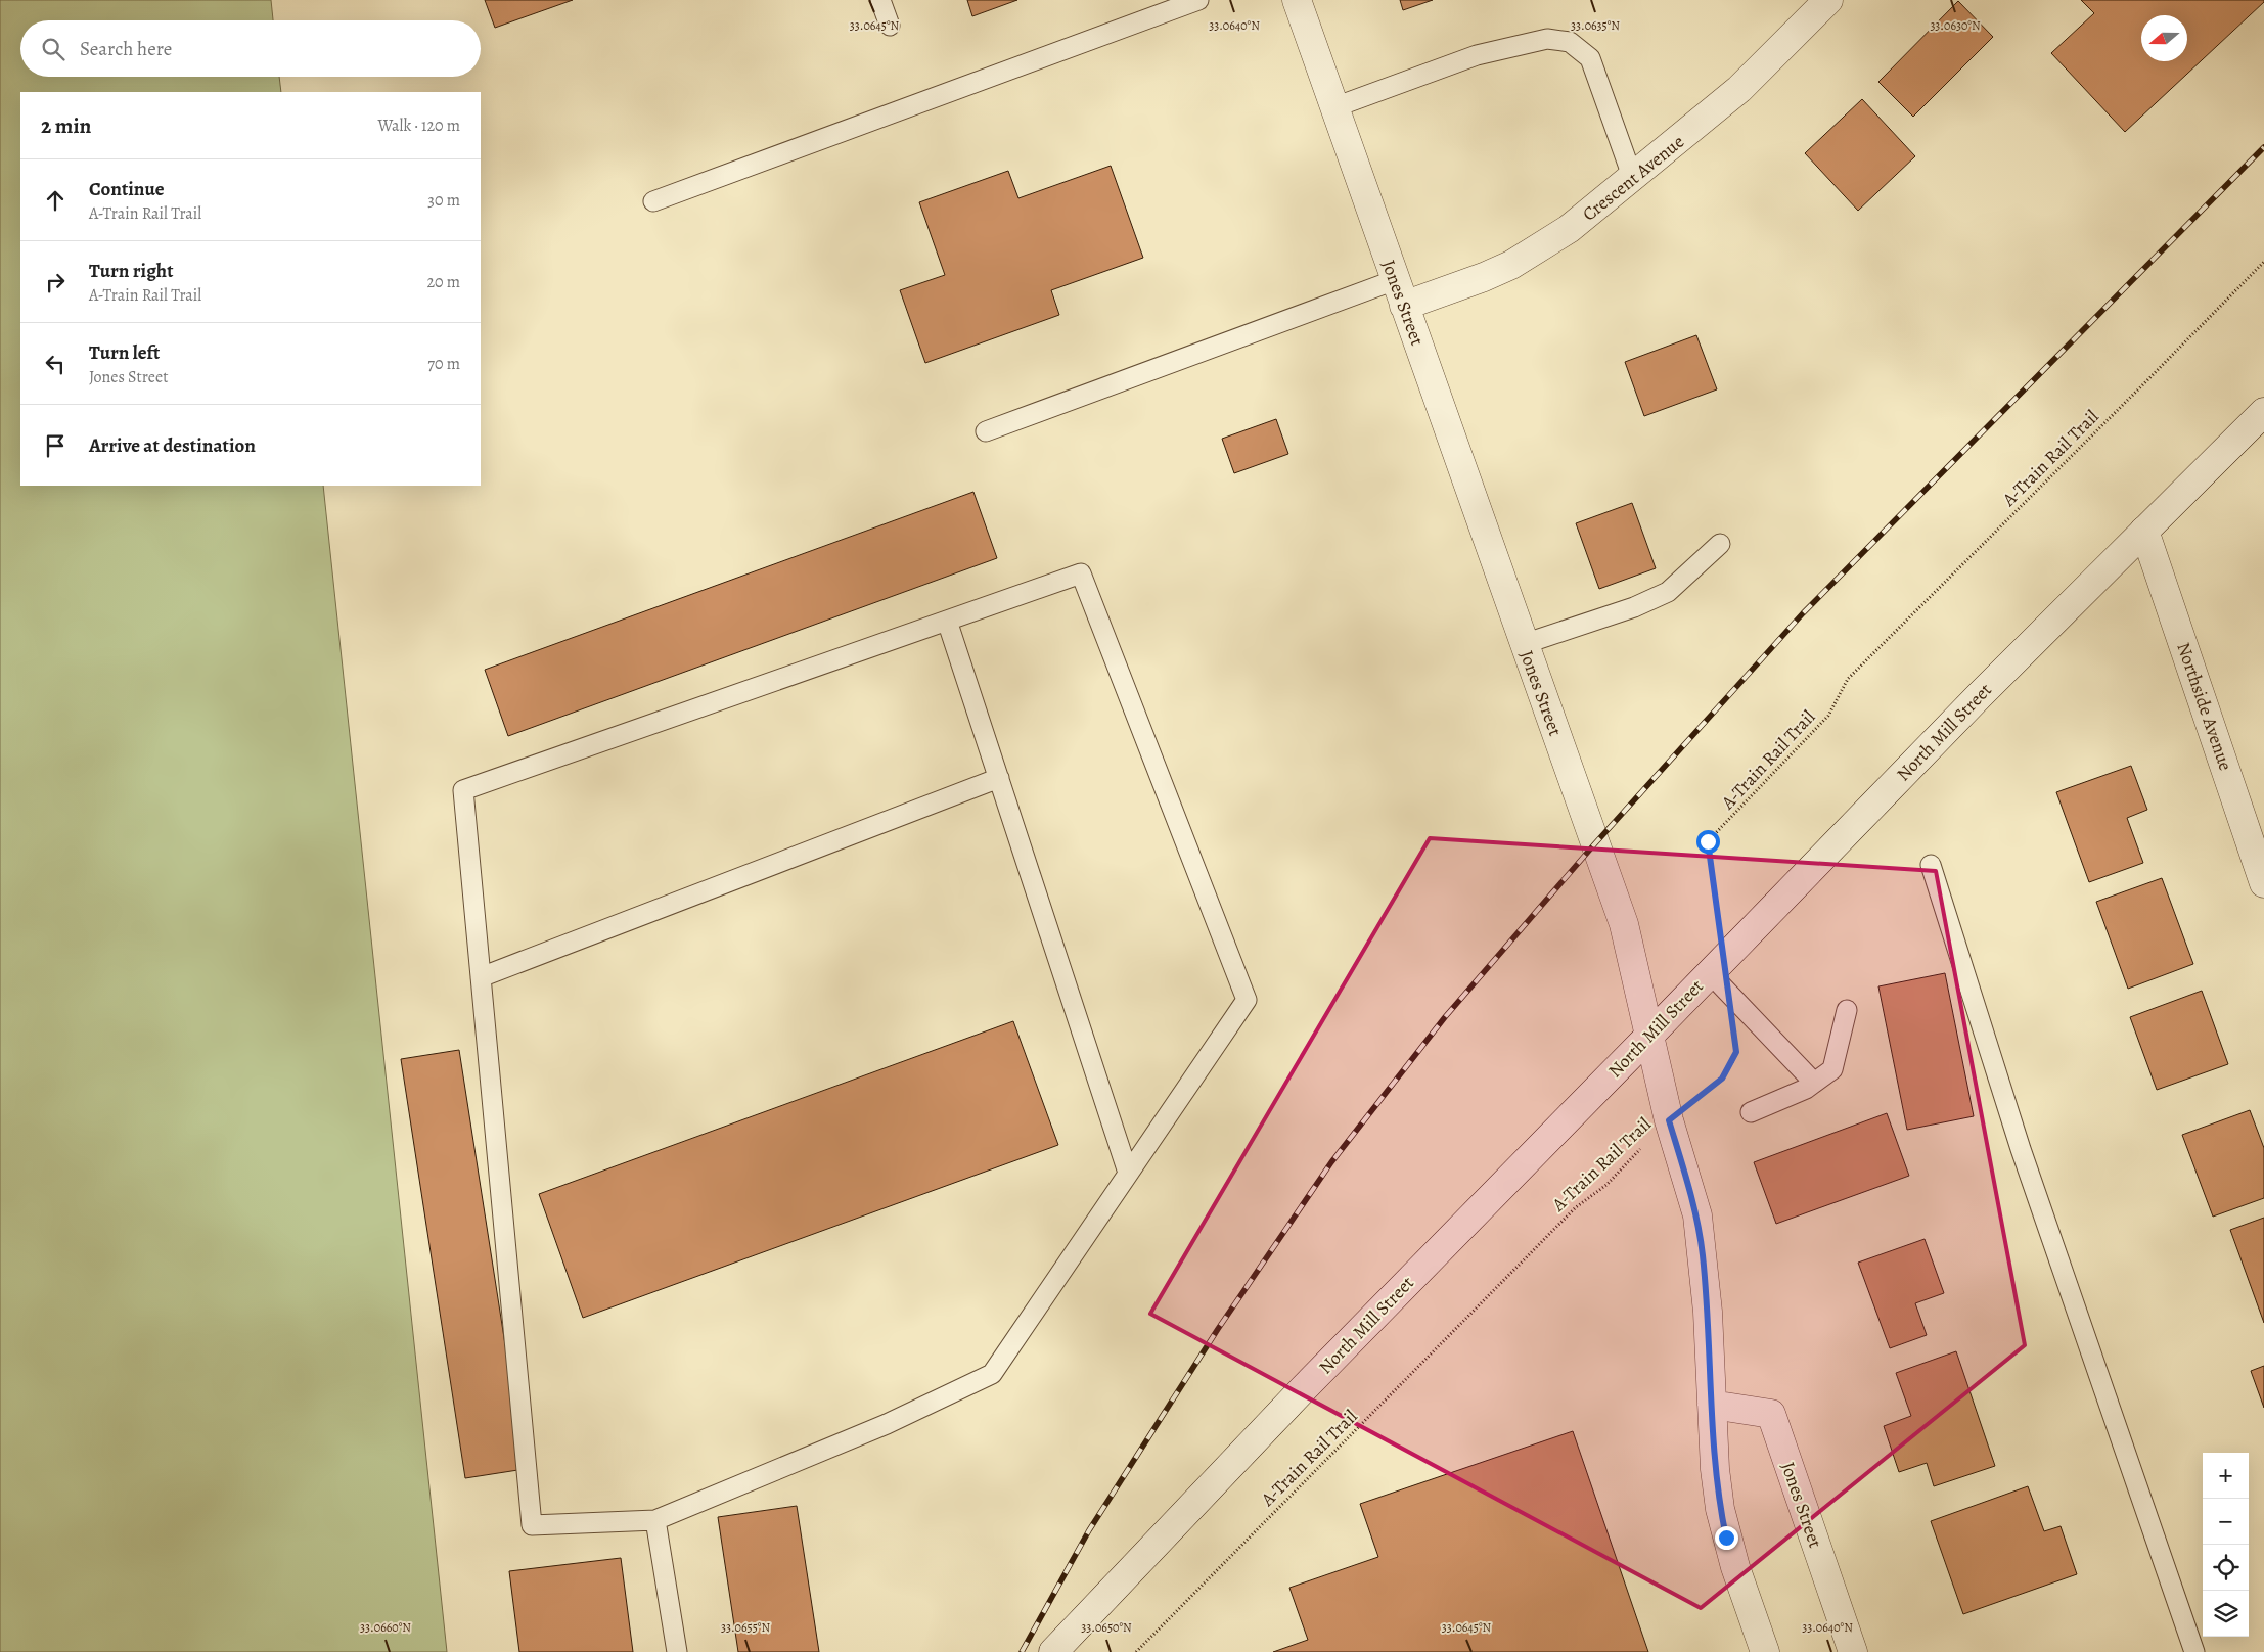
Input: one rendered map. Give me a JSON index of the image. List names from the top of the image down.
{
  "streets": {
    "street": [
      "Crescent Avenue",
      "Jones Street",
      "Northside Avenue",
      "North Mill Street"
    ],
    "path": ["A-Train Rail Trail"]
  },
  "crossings": [
    ["Crescent Avenue", "Jones Street"],
    ["Jones Street", "A-Train Rail Trail"],
    ["Jones Street", "North Mill Street"],
    ["A-Train Rail Trail", "North Mill Street"],
    ["Northside Avenue", "North Mill Street"]
  ],
  "north": "left",
  "page": {
    "search": "Search here",
    "heading": ["2 min", "Walk · 120 m"],
    "list": [
      ["Continue", "A-Train Rail Trail", "30 m"],
      ["Turn right", "A-Train Rail Trail", "20 m"],
      ["Turn left", "Jones Street", "70 m"],
      "Arrive at destination"
    ],
    "map_buttons": ["+", "−"]
  },
  "coordinates": [
    "33.0635°N",
    "33.0645°N",
    "33.0640°N",
    "33.0630°N",
    "33.0660°N",
    "33.0655°N",
    "33.0650°N"
  ]
}
